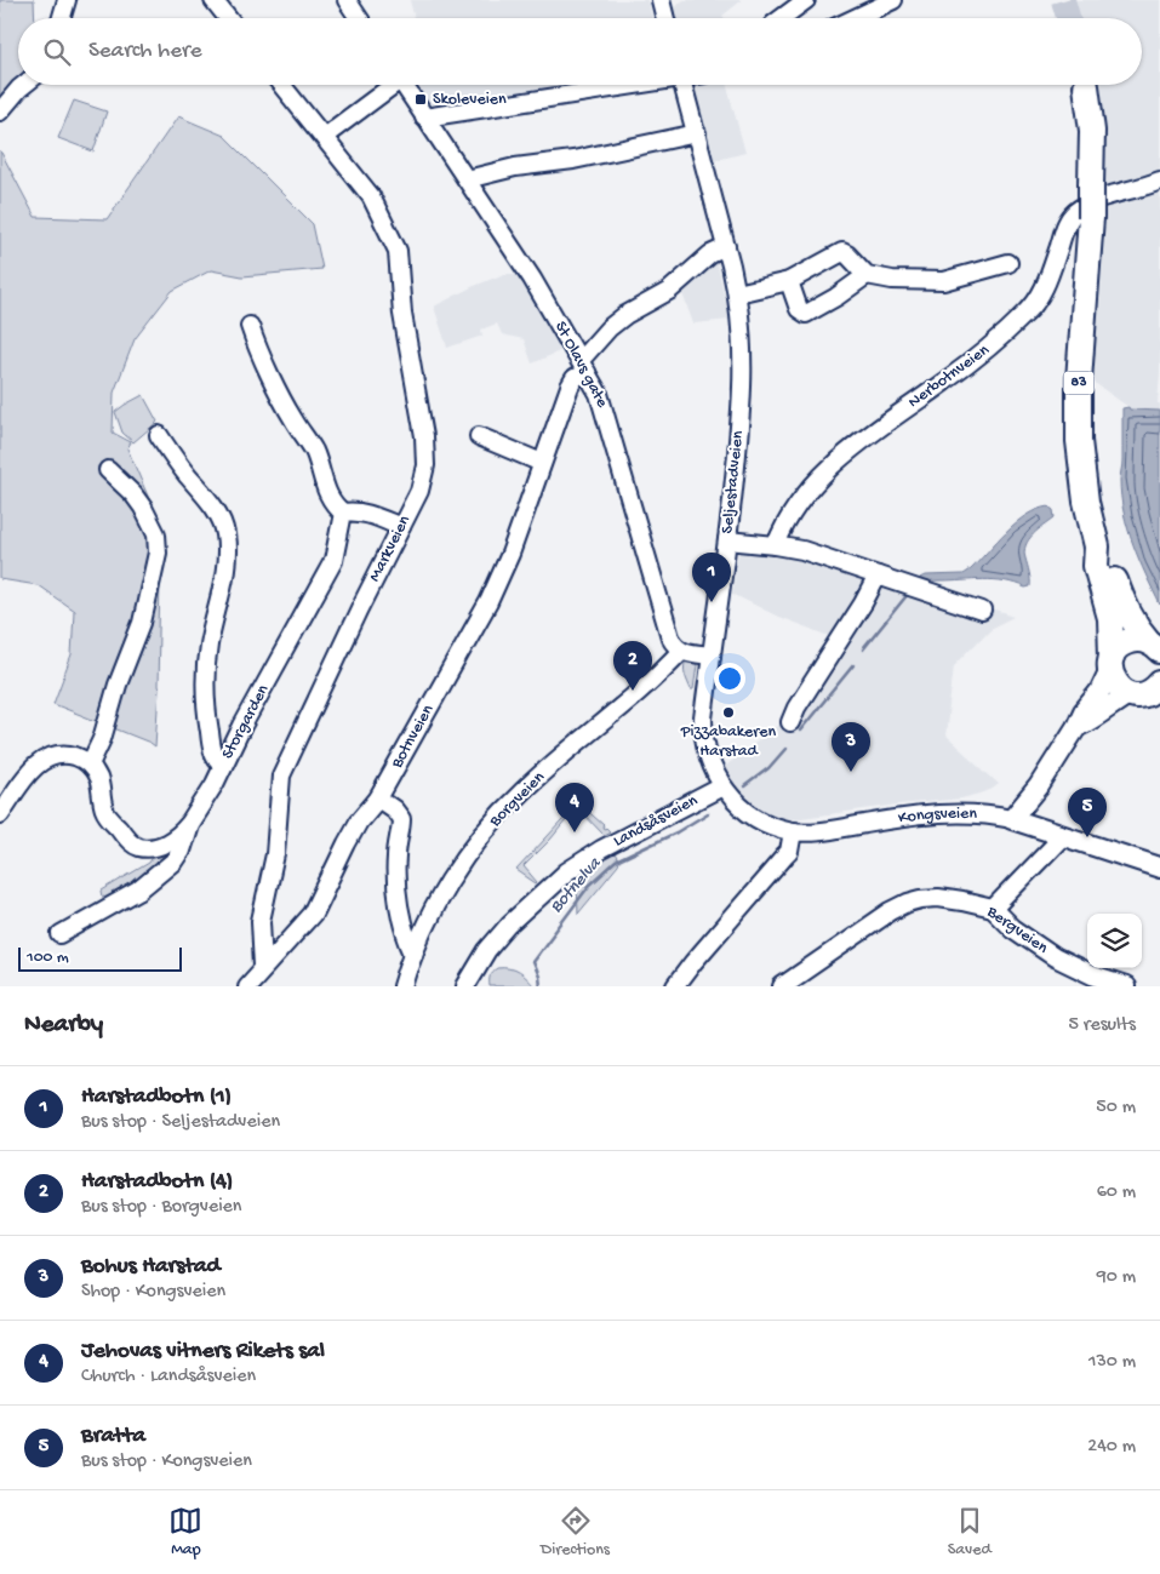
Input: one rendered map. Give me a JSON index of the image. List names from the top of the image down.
{
  "streets": {
    "highway": ["83"],
    "main road": ["Kongsveien"],
    "street": [
      "St Olavs gate",
      "Nerbotnveien",
      "Seljestadveien",
      "Markveien",
      "Storgarden",
      "Botnveien",
      "Borgveien",
      "Landsåsveien",
      "Bergveien"
    ]
  },
  "crossings": [
    ["St Olavs gate", "Markveien"],
    ["St Olavs gate", "Botnveien"],
    ["St Olavs gate", "Borgveien"],
    ["Nerbotnveien", "83"],
    ["Seljestadveien", "Botnveien"],
    ["Seljestadveien", "Kongsveien"],
    ["Seljestadveien", "Landsåsveien"],
    ["Markveien", "Botnveien"],
    ["Kongsveien", "Landsåsveien"]
  ],
  "water": ["Botnelva"],
  "places": {
    "transit": ["Skoleveien"],
    "other": ["Pizzabakeren Harstad"]
  },
  "scale_bar": "100 m",
  "page": {
    "search": "Search here",
    "pins": [
      "1",
      "2",
      "3",
      "4",
      "5"
    ],
    "scale": "100 m",
    "heading": ["Nearby", "5 results"],
    "list": [
      {
        "mark": "1",
        "name": "Harstadbotn (1)",
        "note": "Bus stop · Seljestadveien",
        "value": "50 m"
      },
      {
        "mark": "2",
        "name": "Harstadbotn (4)",
        "note": "Bus stop · Borgveien",
        "value": "60 m"
      },
      {
        "mark": "3",
        "name": "Bohus Harstad",
        "note": "Shop · Kongsveien",
        "value": "90 m"
      },
      {
        "mark": "4",
        "name": "Jehovas vitners Rikets sal",
        "note": "Church · Landsåsveien",
        "value": "130 m"
      },
      {
        "mark": "5",
        "name": "Bratta",
        "note": "Bus stop · Kongsveien",
        "value": "240 m"
      }
    ],
    "nav": ["Map", "Directions", "Saved"]
  }
}
